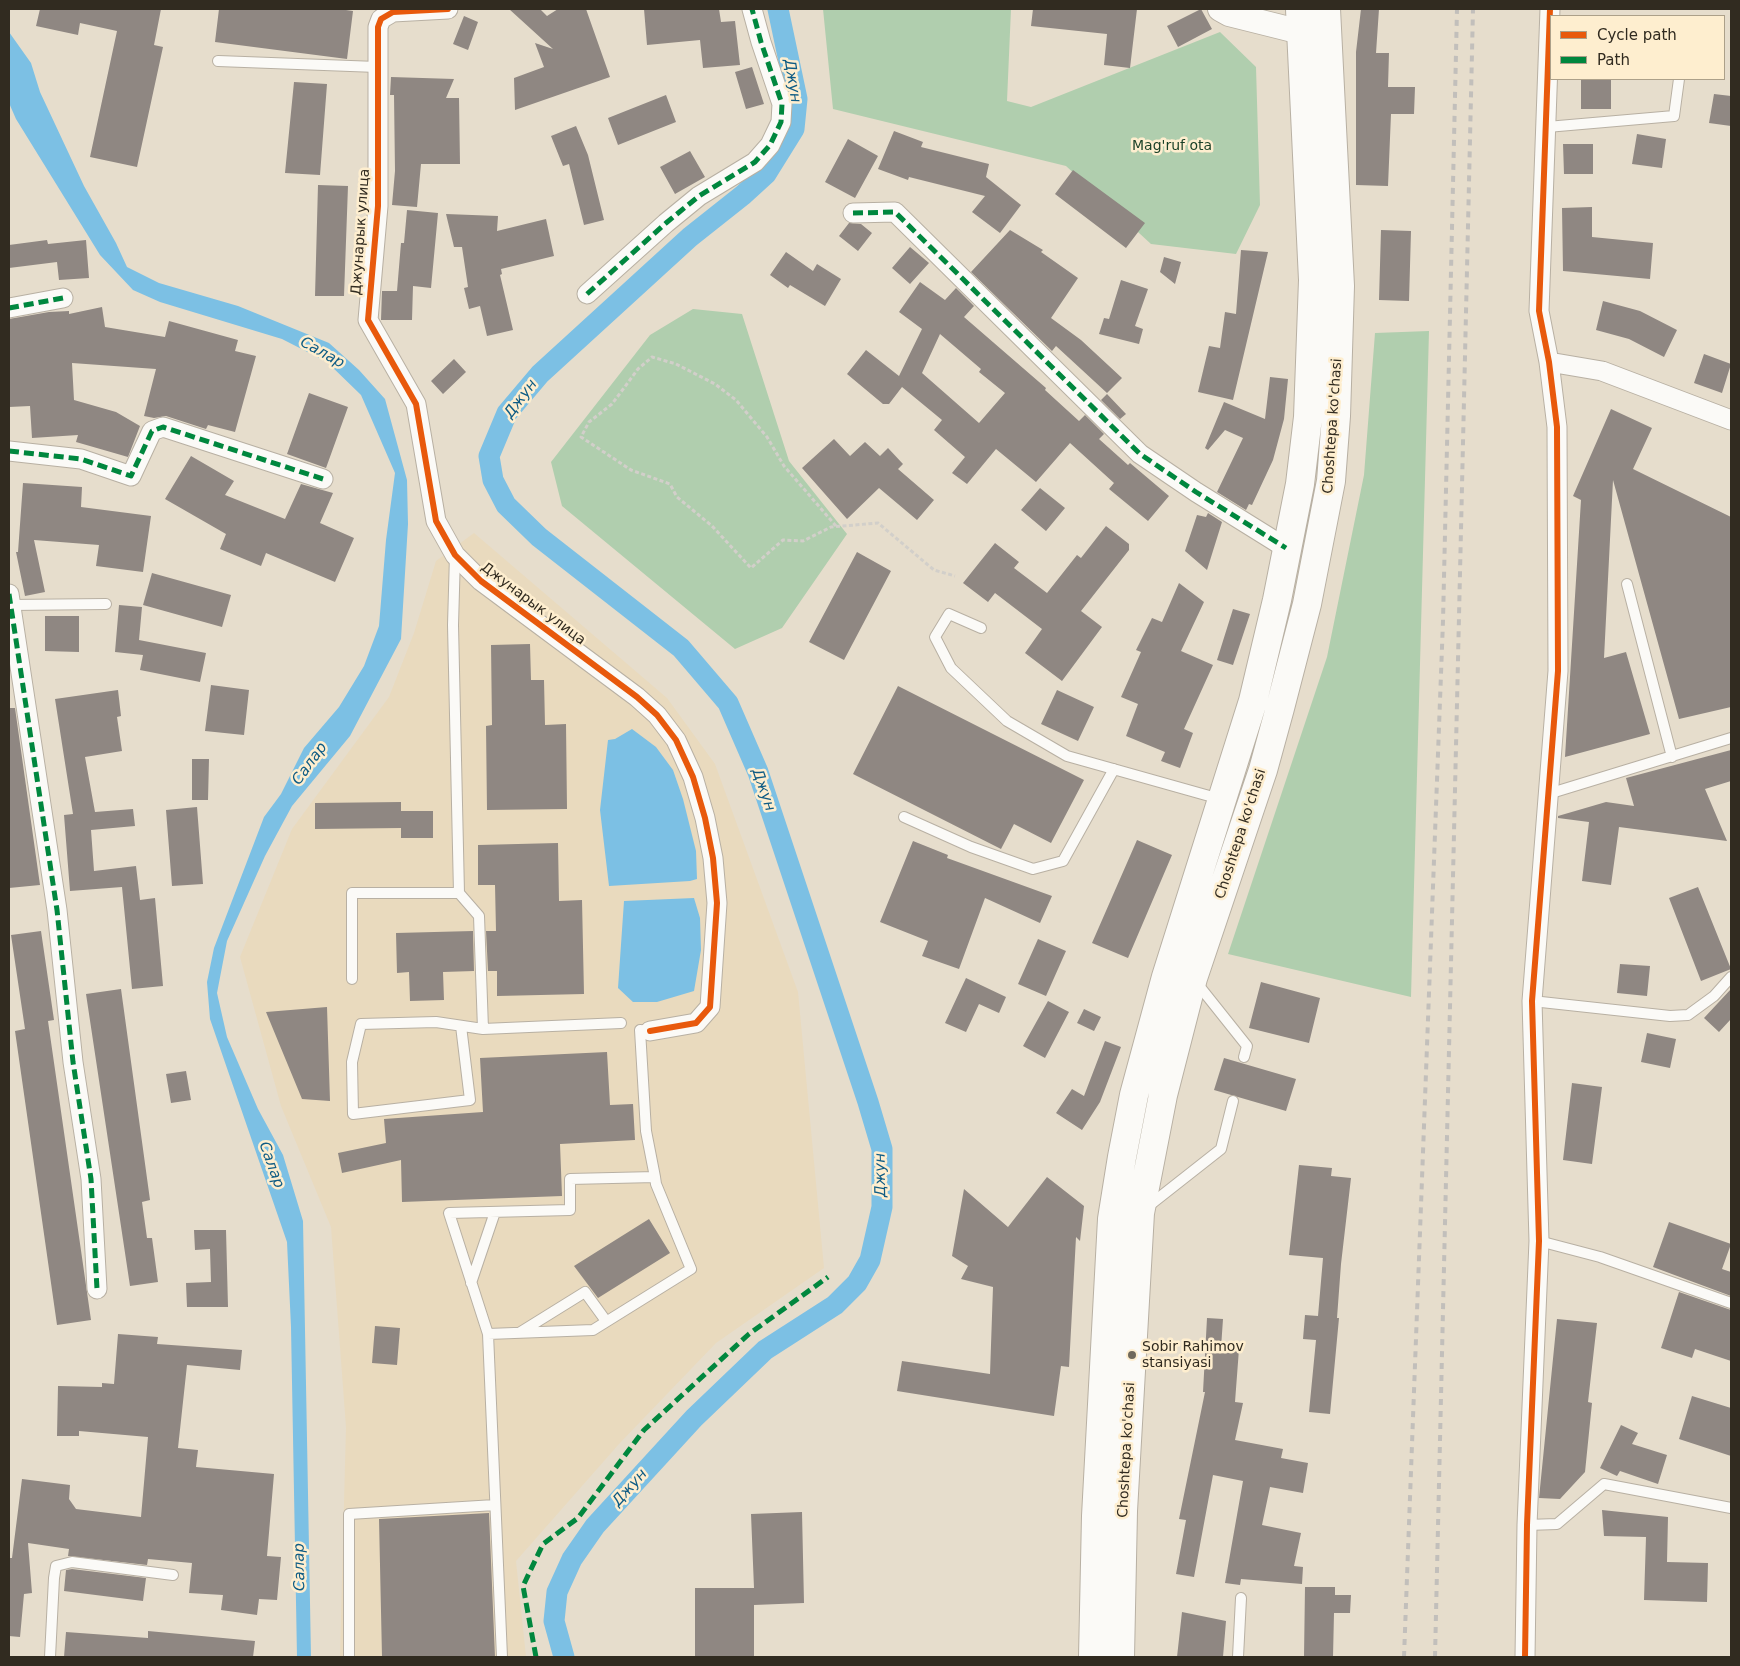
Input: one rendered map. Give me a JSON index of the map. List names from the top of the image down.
{
  "streets": {
    "main road": ["Choshtepa ko'chasi"],
    "street": ["Джунарык улица"]
  },
  "water": ["Джун", "Салар"],
  "parks": ["Mag'ruf ota"],
  "places": ["Sobir Rahimov stansiyasi"],
  "legend": ["Cycle path", "Path"]
}
